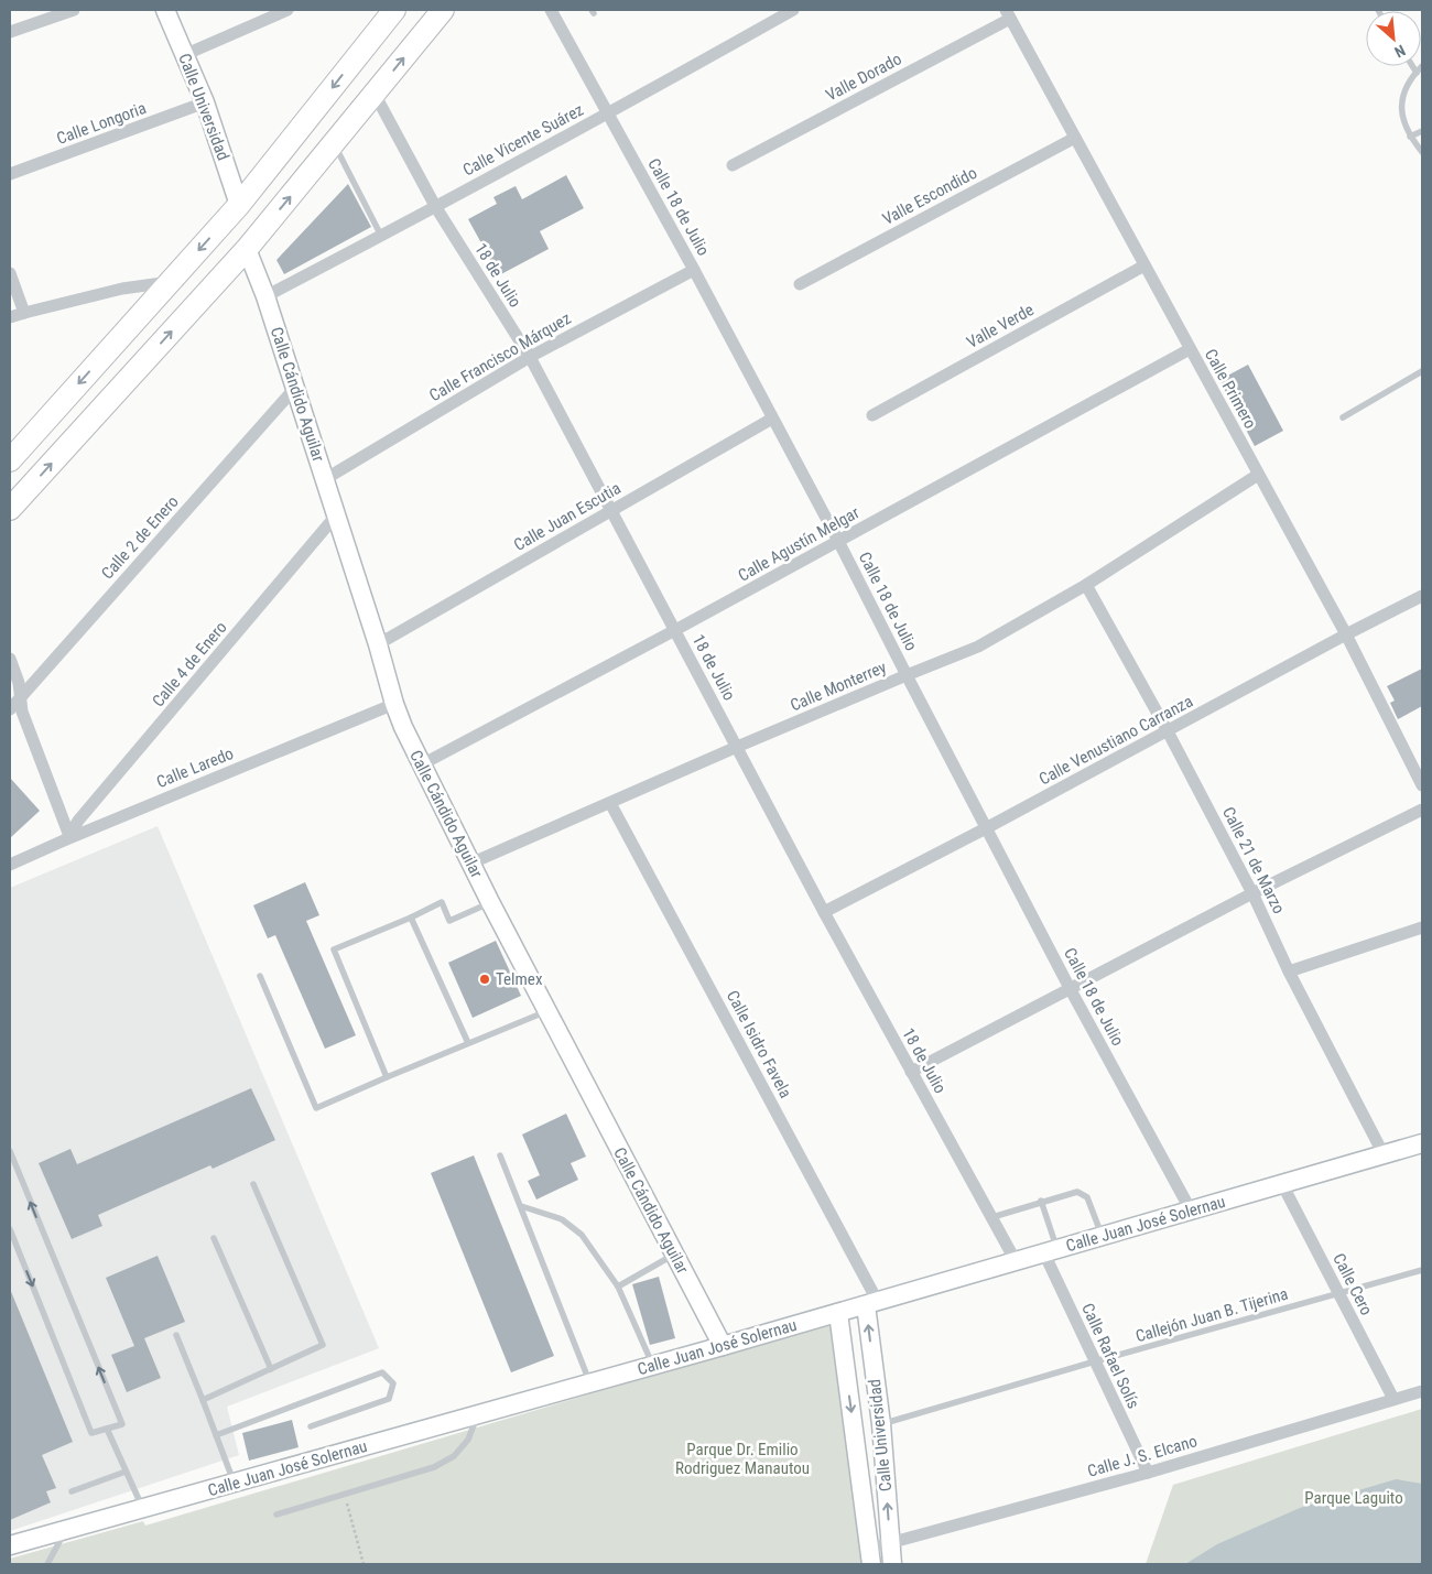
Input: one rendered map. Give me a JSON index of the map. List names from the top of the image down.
{
  "streets": {
    "street": [
      "Valle Dorado",
      "Calle Universidad",
      "Calle Longoria",
      "Calle Vicente Suárez",
      "Valle Escondido",
      "Calle 18 de Julio",
      "18 de Julio",
      "Valle Verde",
      "Calle Francisco Márquez",
      "Calle Primero",
      "Calle Cándido Aguilar",
      "Calle Juan Escutia",
      "Calle 2 de Enero",
      "Calle Agustín Melgar",
      "Calle 4 de Enero",
      "Calle Monterrey",
      "Calle Venustiano Carranza",
      "Calle Laredo",
      "Calle 21 de Marzo",
      "Calle Isidro Favela",
      "Calle Juan José Solernau",
      "Calle Cero",
      "Calle Rafael Solís",
      "Calle J. S. Elcano"
    ],
    "lane": ["Callejón Juan B. Tijerina"]
  },
  "crossings": [
    ["Valle Dorado", "Calle Primero"],
    ["Calle Universidad", "Calle Longoria"],
    ["Calle Universidad", "Calle Isidro Favela"],
    ["Calle Universidad", "Calle Juan José Solernau"],
    ["Calle Universidad", "Callejón Juan B. Tijerina"],
    ["Calle Universidad", "Calle J. S. Elcano"],
    ["Calle Vicente Suárez", "Calle 18 de Julio"],
    ["Calle Vicente Suárez", "18 de Julio"],
    ["Calle Vicente Suárez", "Calle Cándido Aguilar"],
    ["Valle Escondido", "Calle Primero"],
    ["Calle 18 de Julio", "Calle Francisco Márquez"],
    ["Calle 18 de Julio", "Calle Juan Escutia"],
    ["Calle 18 de Julio", "Calle Agustín Melgar"],
    ["Calle 18 de Julio", "Calle Monterrey"],
    ["Calle 18 de Julio", "Calle Venustiano Carranza"],
    ["Calle 18 de Julio", "Calle Juan José Solernau"],
    ["18 de Julio", "Calle Francisco Márquez"],
    ["18 de Julio", "Calle Juan Escutia"],
    ["18 de Julio", "Calle Agustín Melgar"],
    ["18 de Julio", "Calle Monterrey"],
    ["18 de Julio", "Calle Venustiano Carranza"],
    ["18 de Julio", "Calle Juan José Solernau"],
    ["Valle Verde", "Calle Primero"],
    ["Calle Francisco Márquez", "Calle Cándido Aguilar"],
    ["Calle Primero", "Calle Agustín Melgar"],
    ["Calle Primero", "Calle Monterrey"],
    ["Calle Primero", "Calle Venustiano Carranza"],
    ["Calle Cándido Aguilar", "Calle Juan Escutia"],
    ["Calle Cándido Aguilar", "Calle 2 de Enero"],
    ["Calle Cándido Aguilar", "Calle Agustín Melgar"],
    ["Calle Cándido Aguilar", "Calle 4 de Enero"],
    ["Calle Cándido Aguilar", "Calle Monterrey"],
    ["Calle Cándido Aguilar", "Calle Laredo"],
    ["Calle Cándido Aguilar", "Calle Juan José Solernau"],
    ["Calle 4 de Enero", "Calle Laredo"],
    ["Calle Monterrey", "Calle 21 de Marzo"],
    ["Calle Monterrey", "Calle Isidro Favela"],
    ["Calle Venustiano Carranza", "Calle 21 de Marzo"],
    ["Calle 21 de Marzo", "Calle Juan José Solernau"],
    ["Calle Isidro Favela", "Calle Juan José Solernau"],
    ["Calle Juan José Solernau", "Calle Cero"],
    ["Calle Juan José Solernau", "Calle Rafael Solís"],
    ["Calle Cero", "Callejón Juan B. Tijerina"],
    ["Calle Cero", "Calle J. S. Elcano"],
    ["Callejón Juan B. Tijerina", "Calle Rafael Solís"],
    ["Calle Rafael Solís", "Calle J. S. Elcano"]
  ],
  "parks": ["Parque Dr. Emilio Rodriguez Manautou", "Parque Laguito"],
  "places": ["Telmex"],
  "north": "bottom right"
}
